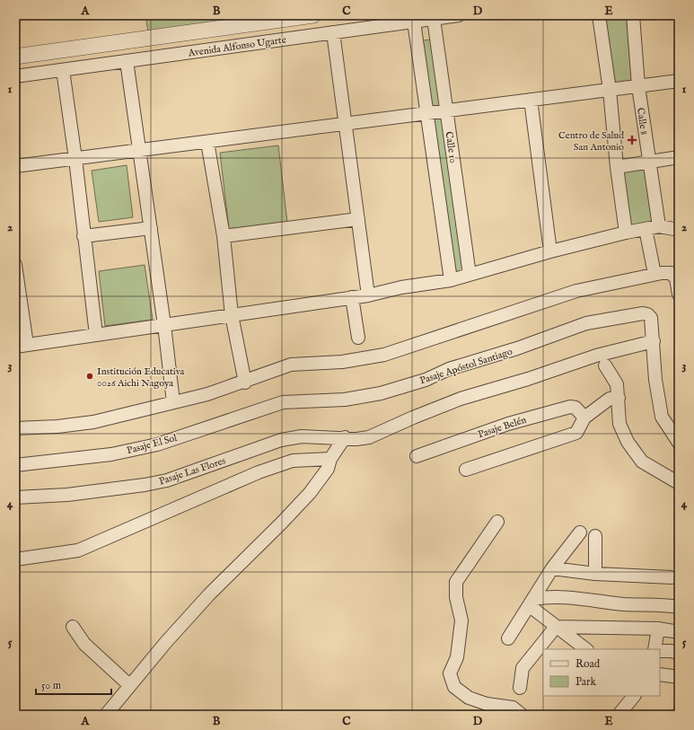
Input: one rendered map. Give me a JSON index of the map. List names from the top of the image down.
{
  "streets": {
    "street": [
      "Avenida Alfonso Ugarte",
      "Calle 8",
      "Calle 10",
      "Pasaje Apóstol Santiago",
      "Pasaje Belén",
      "Pasaje El Sol",
      "Pasaje Las Flores"
    ]
  },
  "crossings": [
    ["Avenida Alfonso Ugarte", "Calle 10"],
    ["Pasaje Apóstol Santiago", "Pasaje El Sol"],
    ["Pasaje Apóstol Santiago", "Pasaje Las Flores"]
  ],
  "places": {
    "health": ["Centro de Salud San Antonio"],
    "other": ["Institución Educativa 0026 Aichi Nagoya"]
  },
  "legend": ["Road", "Park"],
  "scale_bar": "50 m",
  "grid": {
    "columns": [
      "A",
      "B",
      "C",
      "D",
      "E"
    ],
    "rows": [
      "1",
      "2",
      "3",
      "4",
      "5"
    ]
  }
}
